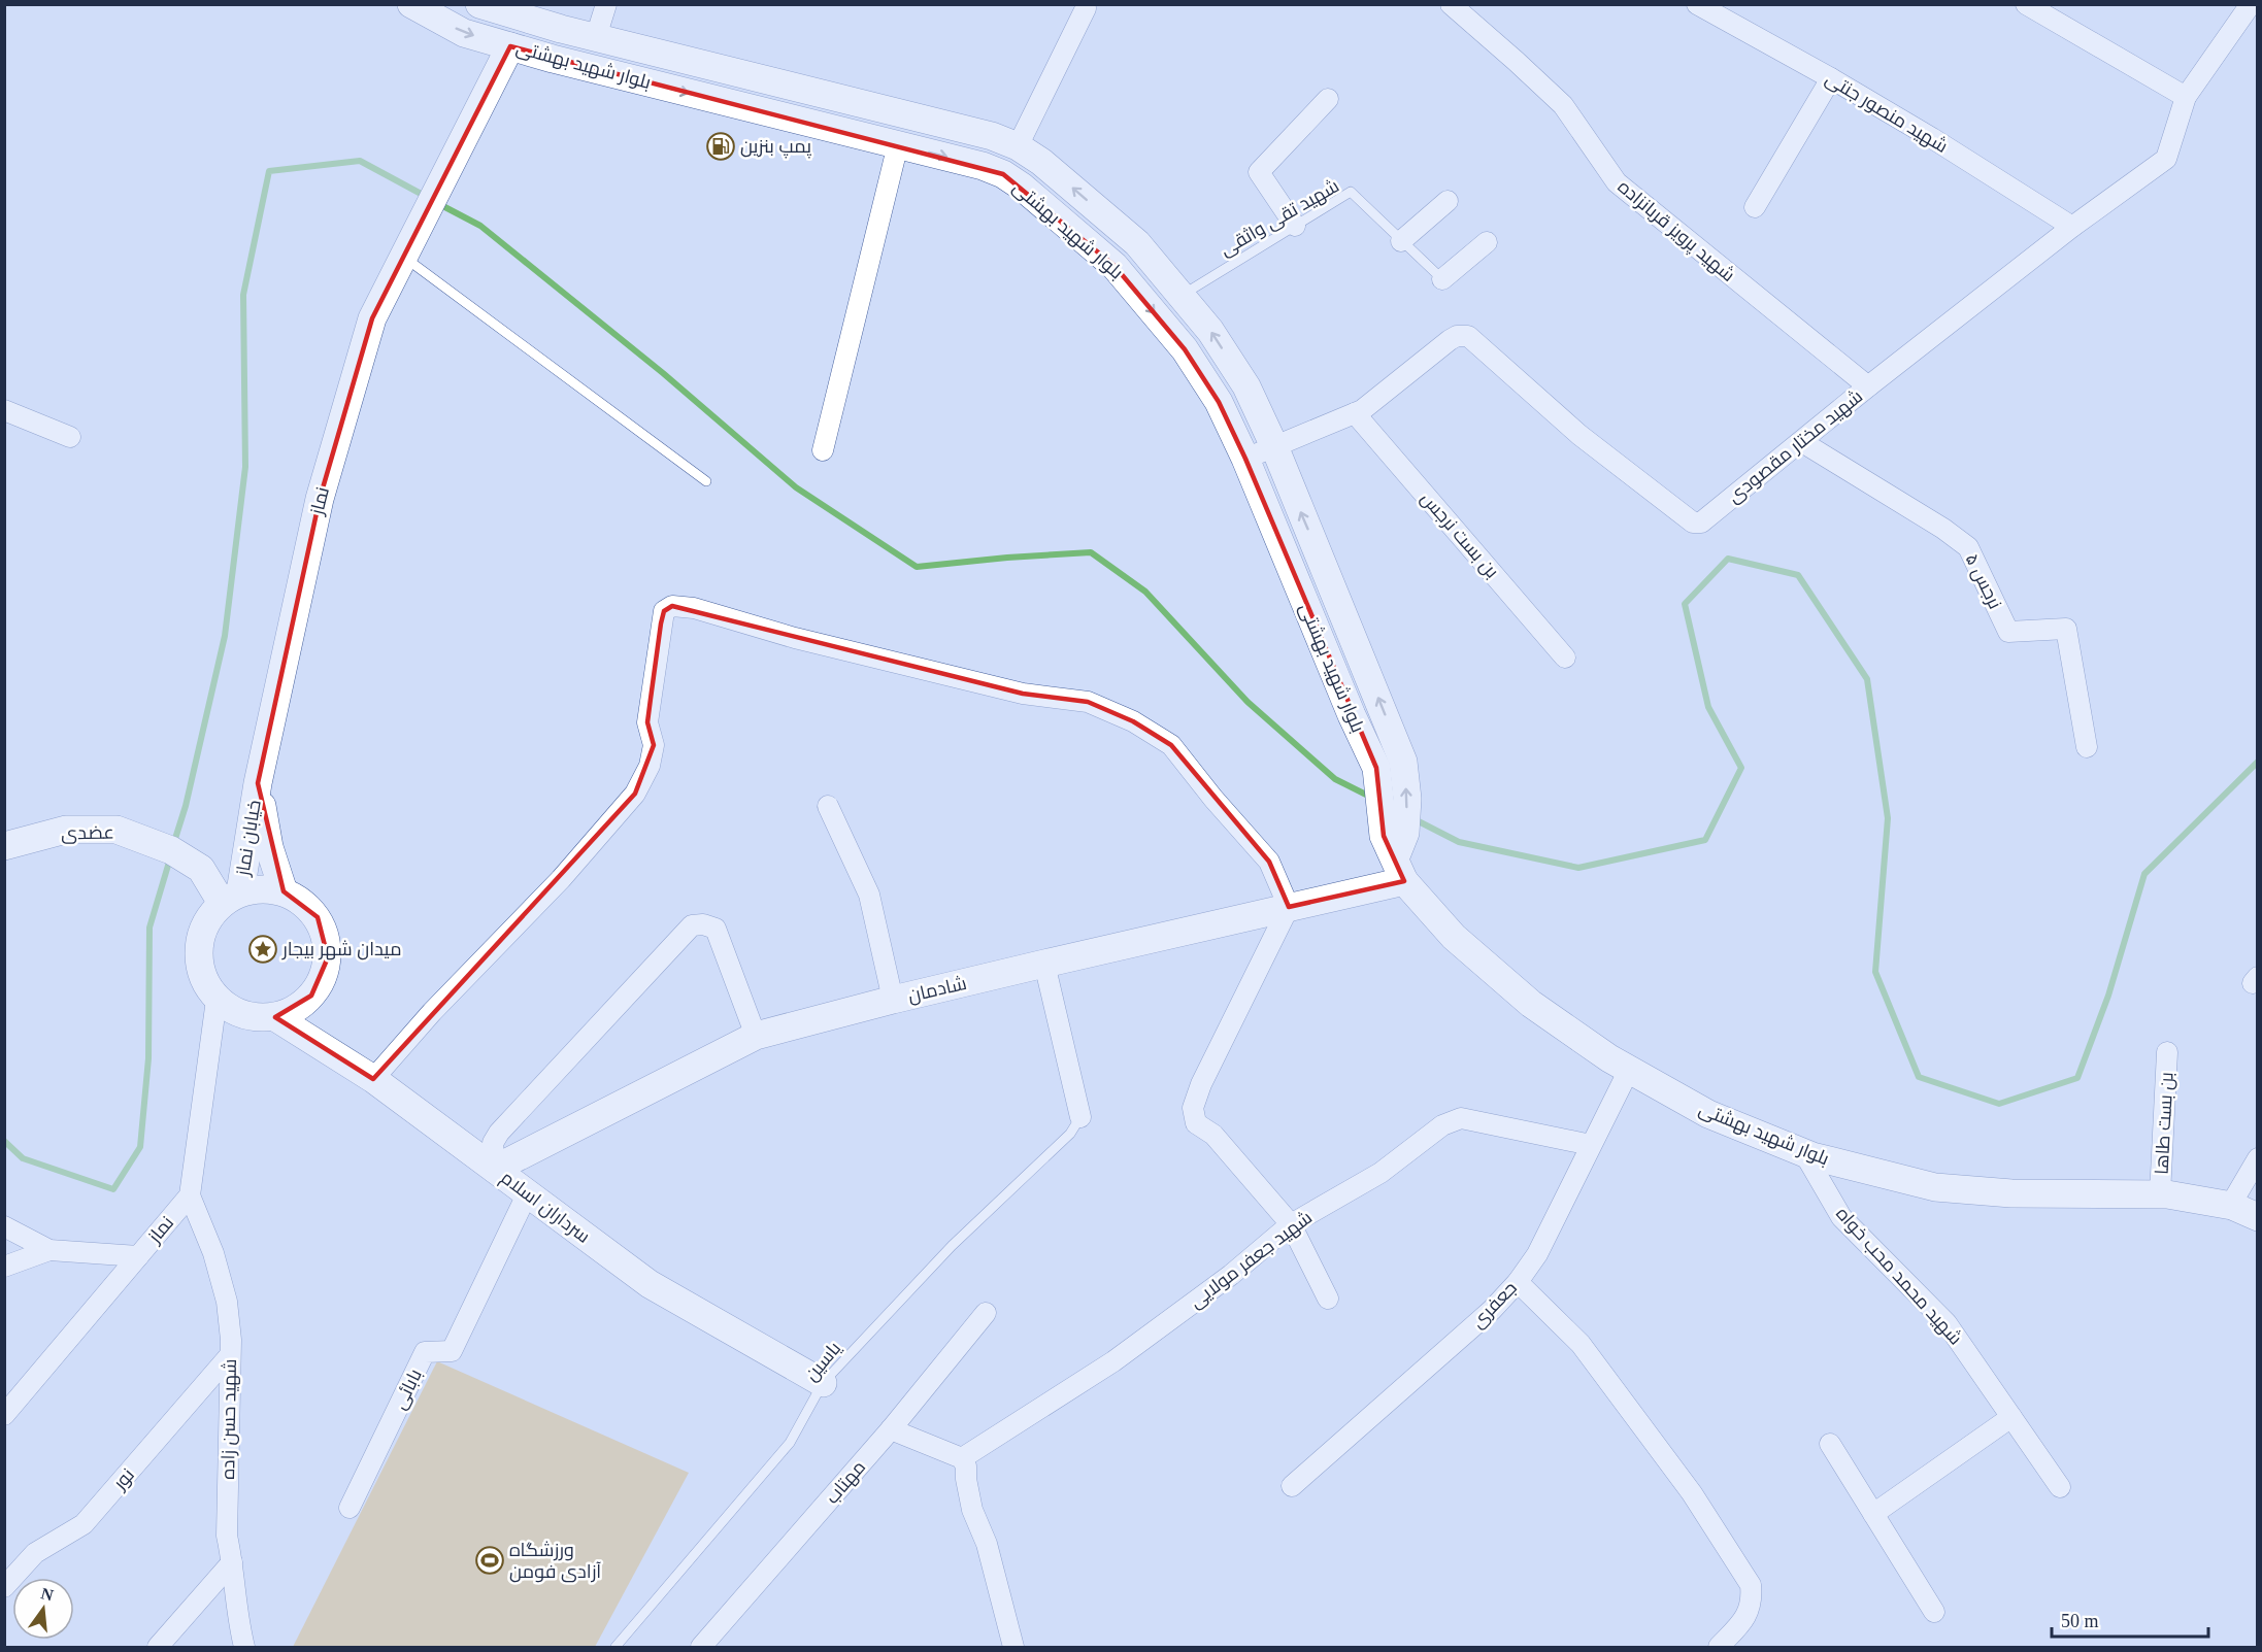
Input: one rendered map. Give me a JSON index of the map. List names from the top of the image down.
{
  "streets": {
    "main road": [
      "بلوار شهید بهشتی",
      "نماز",
      "عضدی",
      "خیابان نماز",
      "شادمان",
      "سرداران اسلام"
    ],
    "street": [
      "شهید منصور جنتی",
      "شهید پرویز قربانزاده",
      "شهید مختار مقصودی",
      "بن بست نرجس",
      "نرجس ۵",
      "بن بست طاها",
      "شهید جعفر مولایی",
      "شهید محمد محب خواه",
      "جعفری",
      "بابائی",
      "شهید حسن زاده",
      "نور",
      "مهتاب"
    ],
    "lane": ["شهید تقی واثقی", "یاسین"]
  },
  "crossings": [
    ["بلوار شهید بهشتی", "شهید تقی واثقی"],
    ["بلوار شهید بهشتی", "شهید مختار مقصودی"],
    ["بلوار شهید بهشتی", "نماز"],
    ["بلوار شهید بهشتی", "شادمان"],
    ["بلوار شهید بهشتی", "بن بست طاها"],
    ["بلوار شهید بهشتی", "شهید محمد محب خواه"],
    ["بلوار شهید بهشتی", "جعفری"],
    ["شهید منصور جنتی", "شهید مختار مقصودی"],
    ["شهید پرویز قربانزاده", "شهید مختار مقصودی"],
    ["شهید مختار مقصودی", "بن بست نرجس"],
    ["شهید مختار مقصودی", "نرجس ۵"],
    ["نماز", "خیابان نماز"],
    ["نماز", "شهید حسن زاده"],
    ["عضدی", "خیابان نماز"],
    ["عضدی", "سرداران اسلام"],
    ["خیابان نماز", "سرداران اسلام"],
    ["شادمان", "سرداران اسلام"],
    ["سرداران اسلام", "یاسین"],
    ["سرداران اسلام", "بابائی"],
    ["شهید جعفر مولایی", "جعفری"],
    ["شهید حسن زاده", "نور"]
  ],
  "places": {
    "fuel station": ["پمپ بنزین"],
    "place": ["میدان شهر بیجار"],
    "sports": ["ورزشگاه آزادی فومن"]
  },
  "scale_bar": "50 m",
  "north": "top"
}
